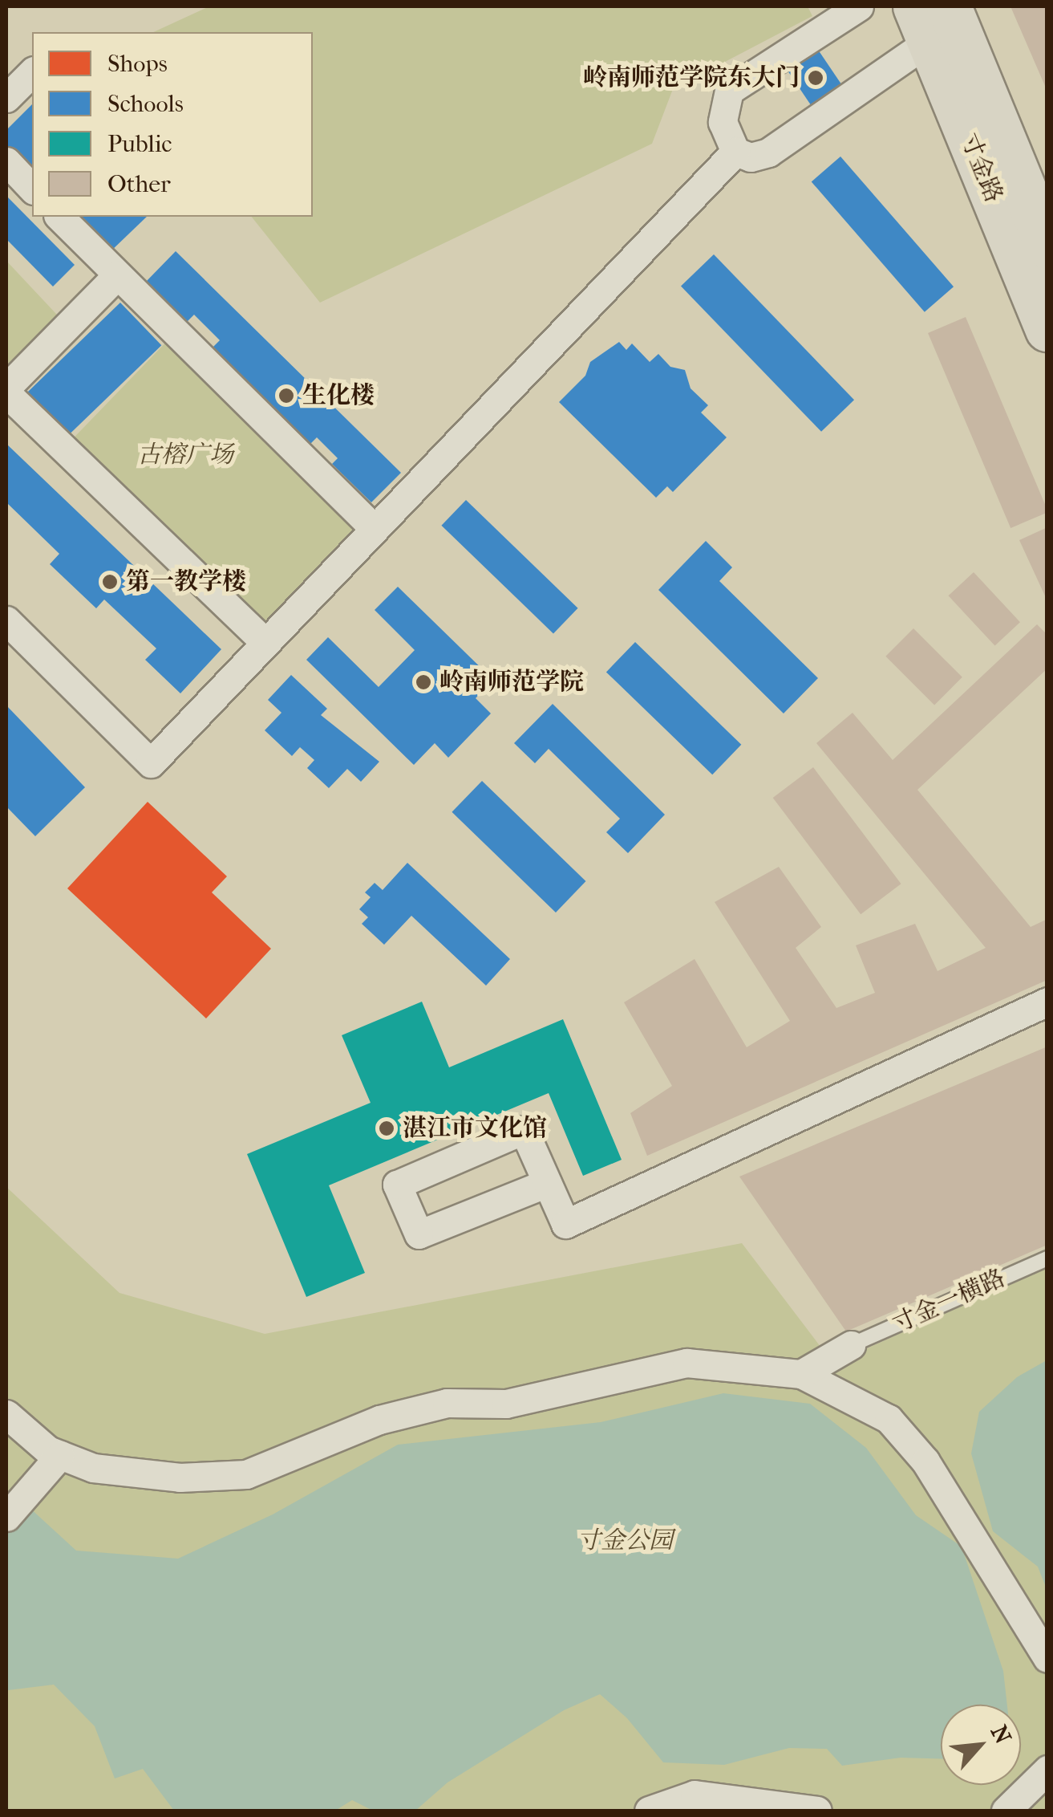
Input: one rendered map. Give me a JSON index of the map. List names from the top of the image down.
{
  "streets": {
    "main road": ["寸金路"],
    "lane": ["寸金一横路"]
  },
  "parks": ["古榕广场", "寸金公园"],
  "places": [
    "岭南师范学院东大门",
    "生化楼",
    "第一教学楼",
    "岭南师范学院",
    "湛江市文化馆"
  ],
  "legend": [
    "Shops",
    "Schools",
    "Public",
    "Other"
  ],
  "north": "top right"
}
